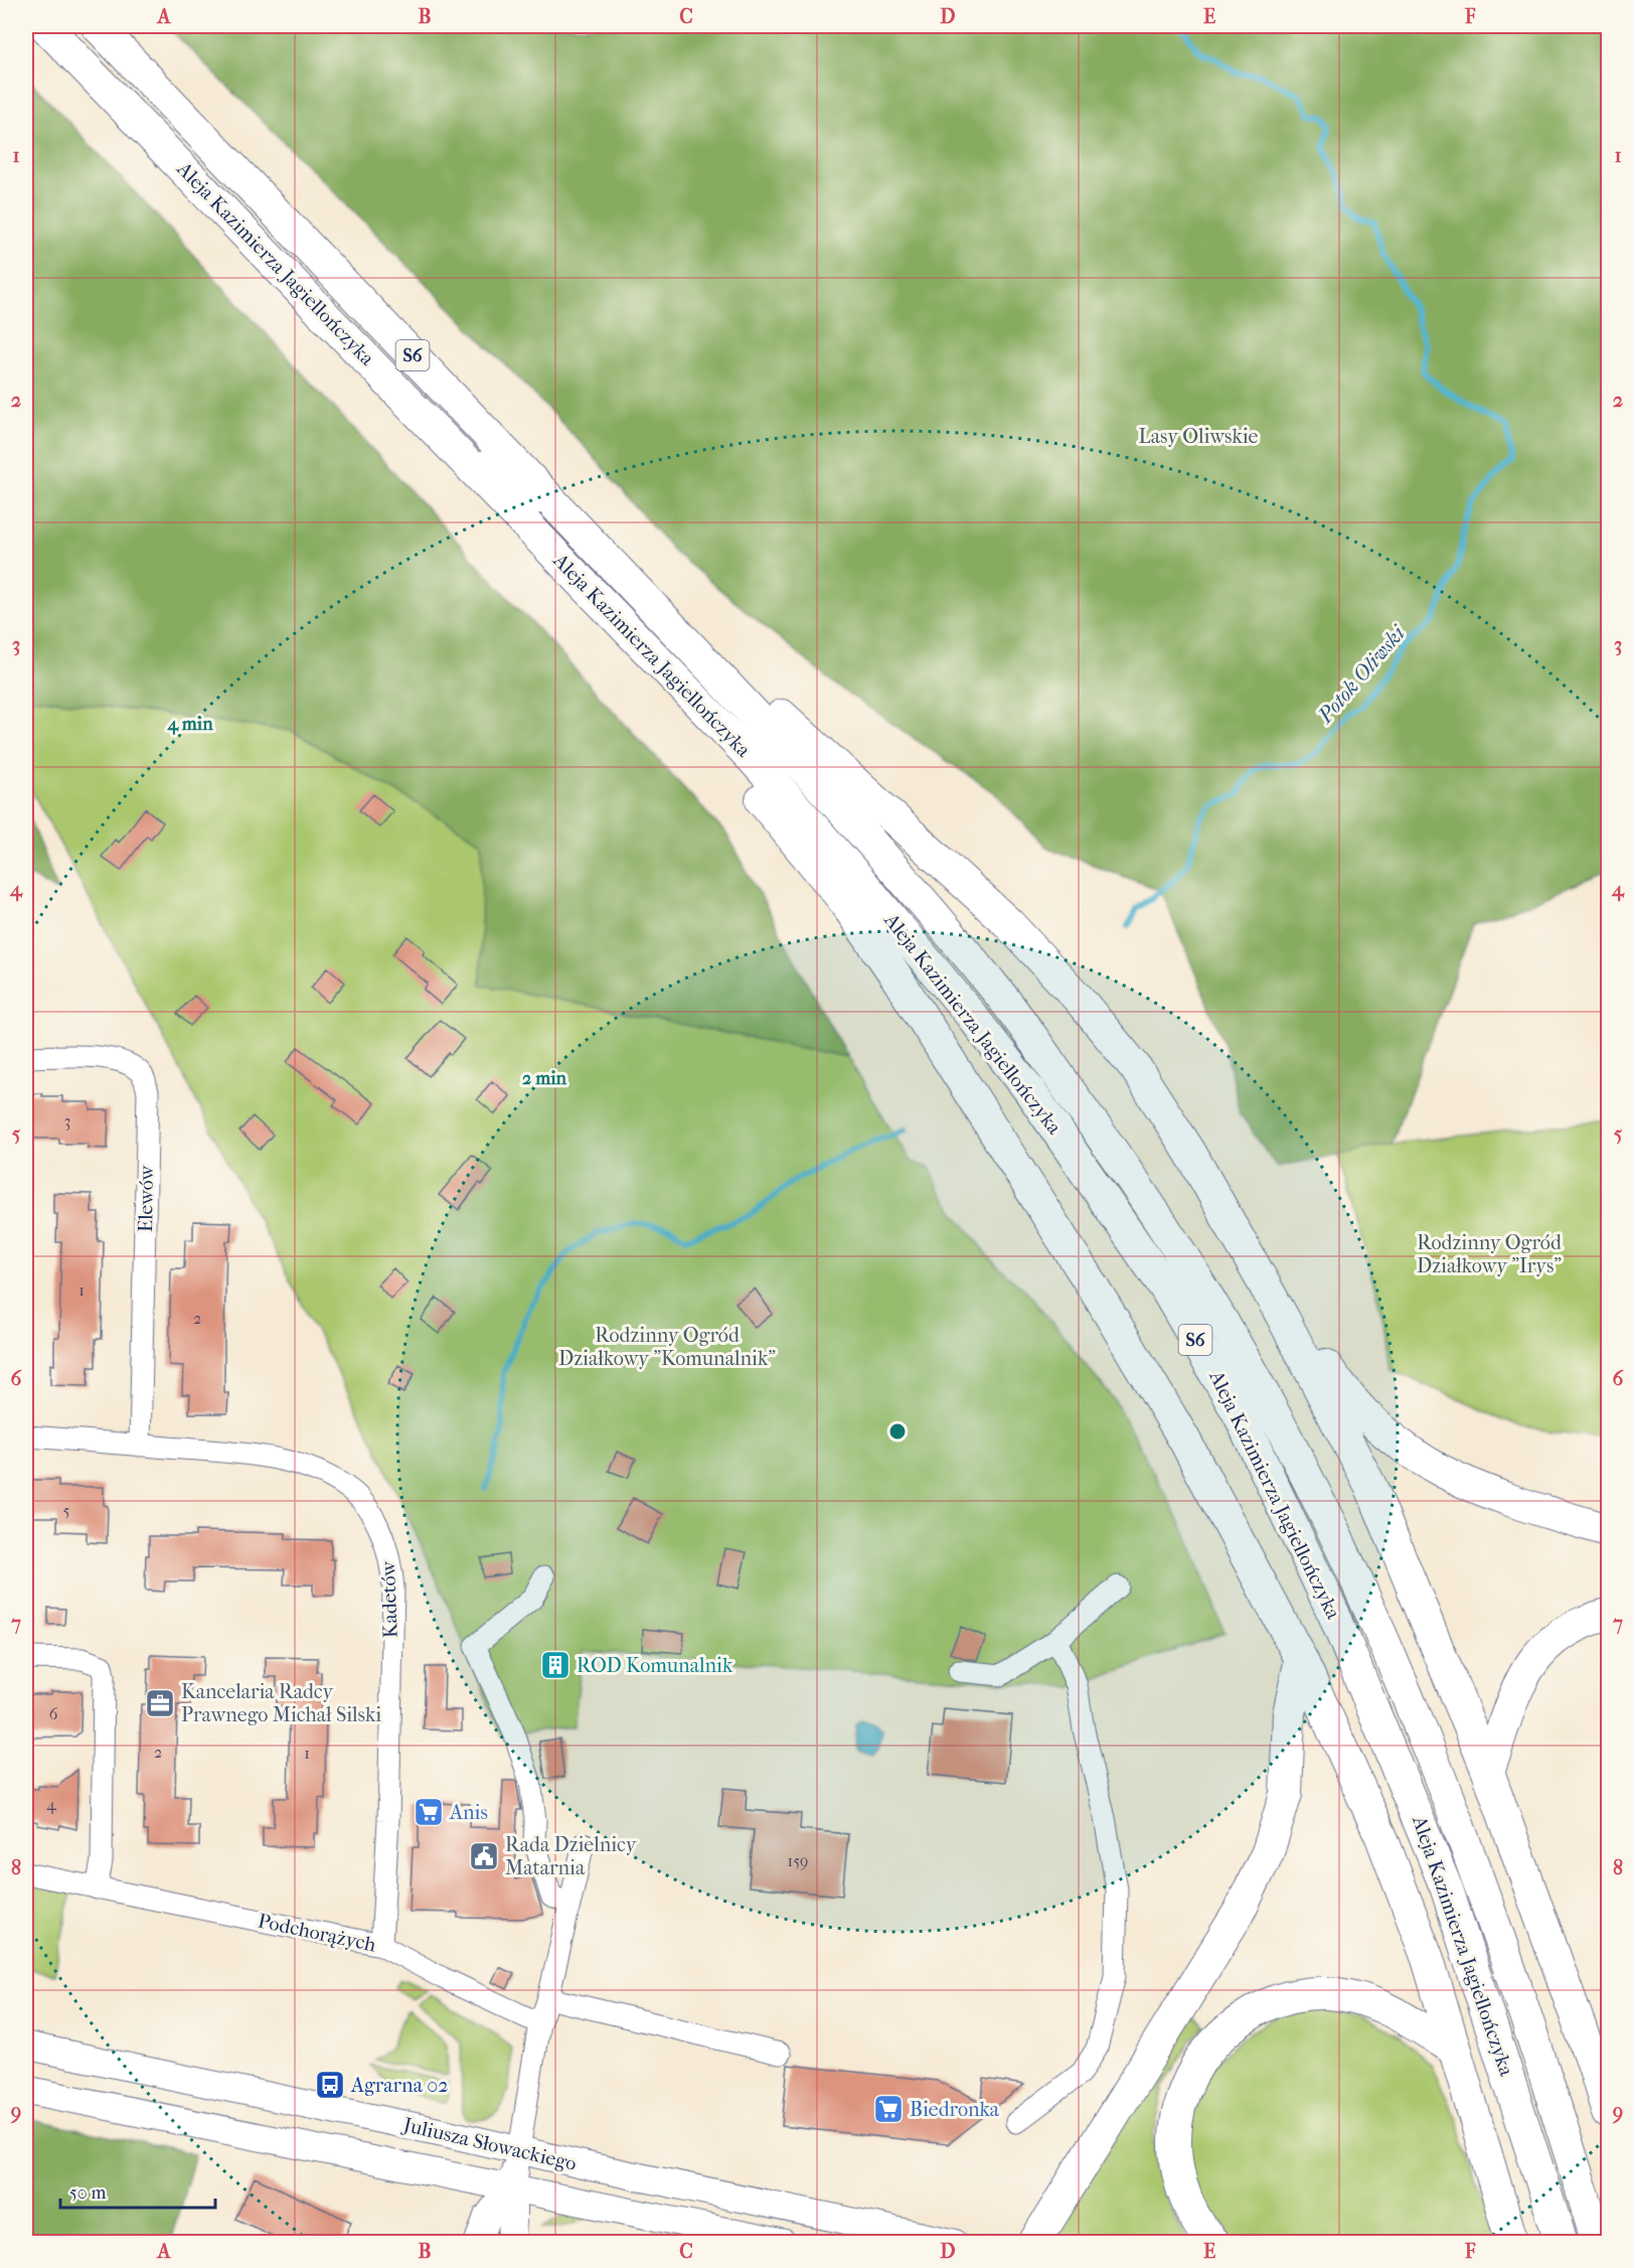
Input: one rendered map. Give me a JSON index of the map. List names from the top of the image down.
{
  "streets": {
    "highway": ["Aleja Kazimierza Jagiellończyka", "S6"],
    "main road": ["Juliusza Słowackiego"],
    "street": ["Elewów", "Kadetów", "Podchorążych"]
  },
  "crossings": [
    ["Elewów", "Kadetów"],
    ["Kadetów", "Podchorążych"]
  ],
  "water": ["Potok Oliwski"],
  "parks": ["Lasy Oliwskie", "Rodzinny Ogród Działkowy \"Irys\"", "Rodzinny Ogród Działkowy \"Komunalnik\""],
  "places": {
    "building": ["ROD Komunalnik"],
    "office": ["Kancelaria Radcy Prawnego Michał Silski"],
    "supermarket": ["Anis", "Biedronka"],
    "public building": ["Rada Dzielnicy Matarnia"],
    "bus stop": ["Agrarna 02"]
  },
  "house_numbers": [
    "3",
    "1",
    "2",
    "5",
    "6",
    "2",
    "1",
    "4",
    "159"
  ],
  "scale_bar": "50 m",
  "grid": {
    "columns": [
      "A",
      "B",
      "C",
      "D",
      "E",
      "F"
    ],
    "rows": [
      "1",
      "2",
      "3",
      "4",
      "5",
      "6",
      "7",
      "8",
      "9"
    ]
  },
  "rings": ["4 min", "2 min"]
}
